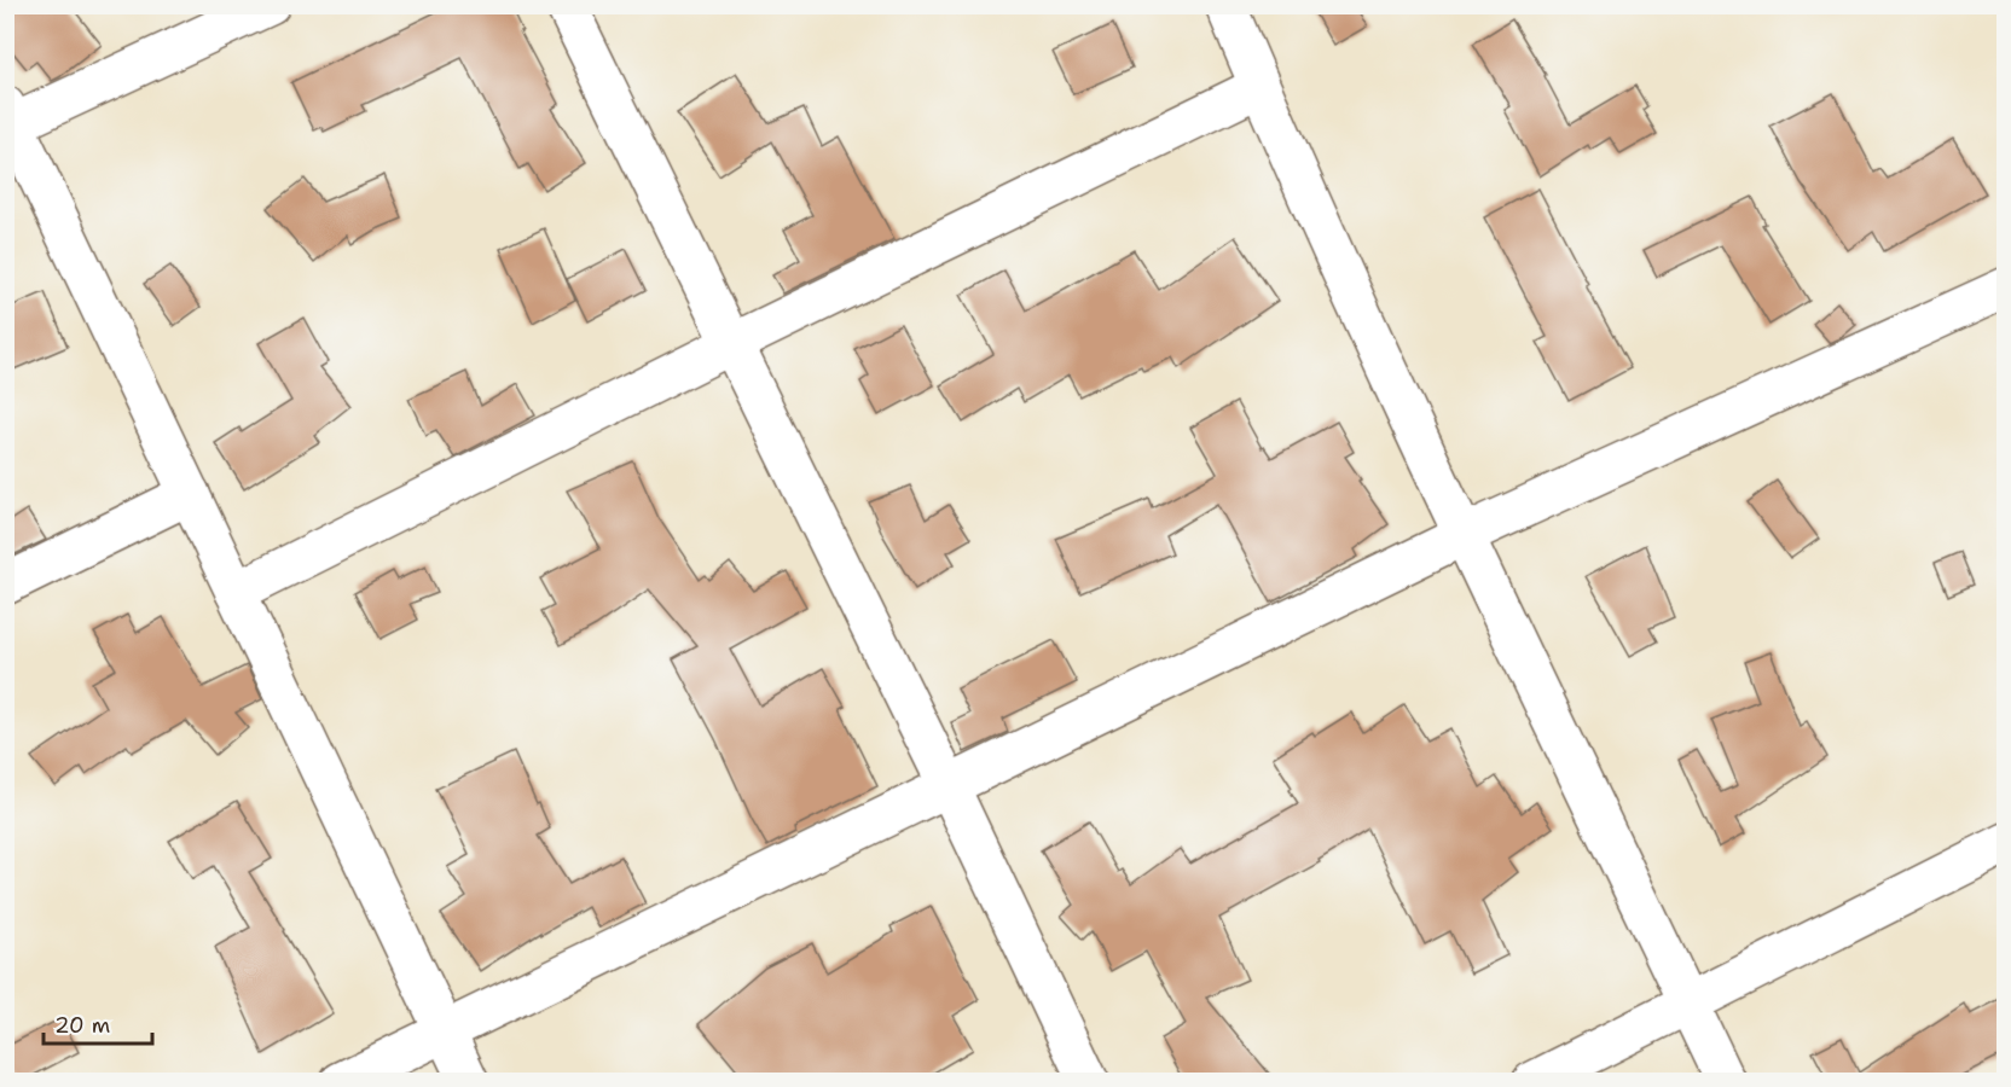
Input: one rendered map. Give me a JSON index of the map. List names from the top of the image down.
{
  "scale_bar": "20 m"
}
